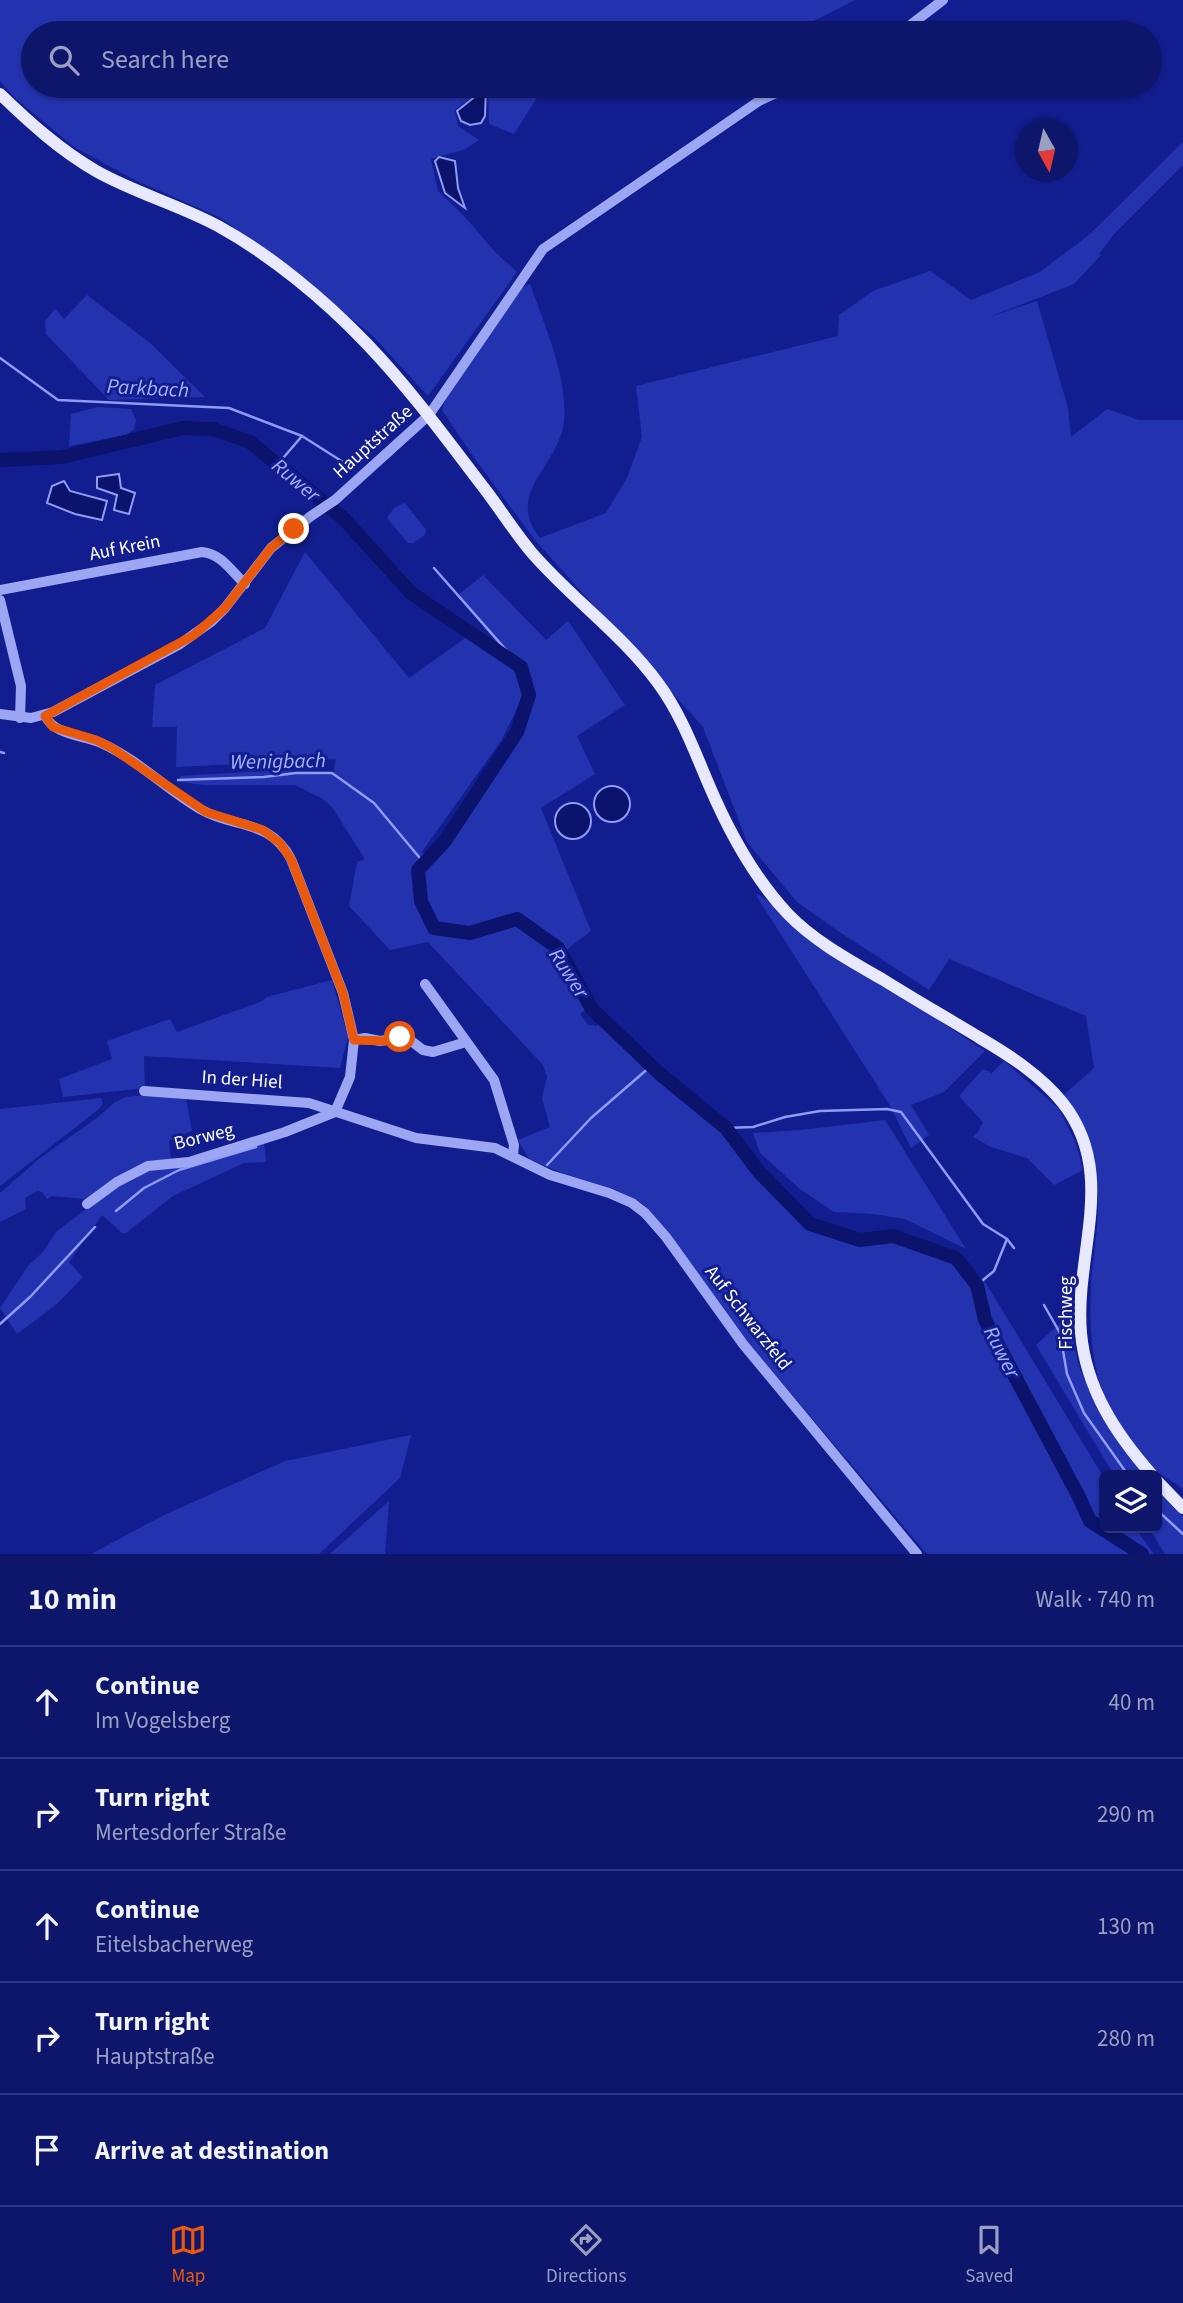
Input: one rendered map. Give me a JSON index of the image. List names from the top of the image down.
{
  "streets": {
    "main road": ["Fischweg"],
    "street": [
      "Hauptstraße",
      "Auf Krein",
      "In der Hiel",
      "Borweg",
      "Auf Schwarzfeld"
    ]
  },
  "crossings": [
    ["Hauptstraße", "Auf Krein"],
    ["Hauptstraße", "Fischweg"],
    ["In der Hiel", "Borweg"],
    ["In der Hiel", "Auf Schwarzfeld"]
  ],
  "water": ["Parkbach", "Ruwer", "Wenigbach"],
  "north": "bottom",
  "page": {
    "search": "Search here",
    "heading": ["10 min", "Walk · 740 m"],
    "list": [
      ["Continue", "Im Vogelsberg", "40 m"],
      ["Turn right", "Mertesdorfer Straße", "290 m"],
      ["Continue", "Eitelsbacherweg", "130 m"],
      ["Turn right", "Hauptstraße", "280 m"],
      "Arrive at destination"
    ],
    "nav": ["Map", "Directions", "Saved"]
  }
}
